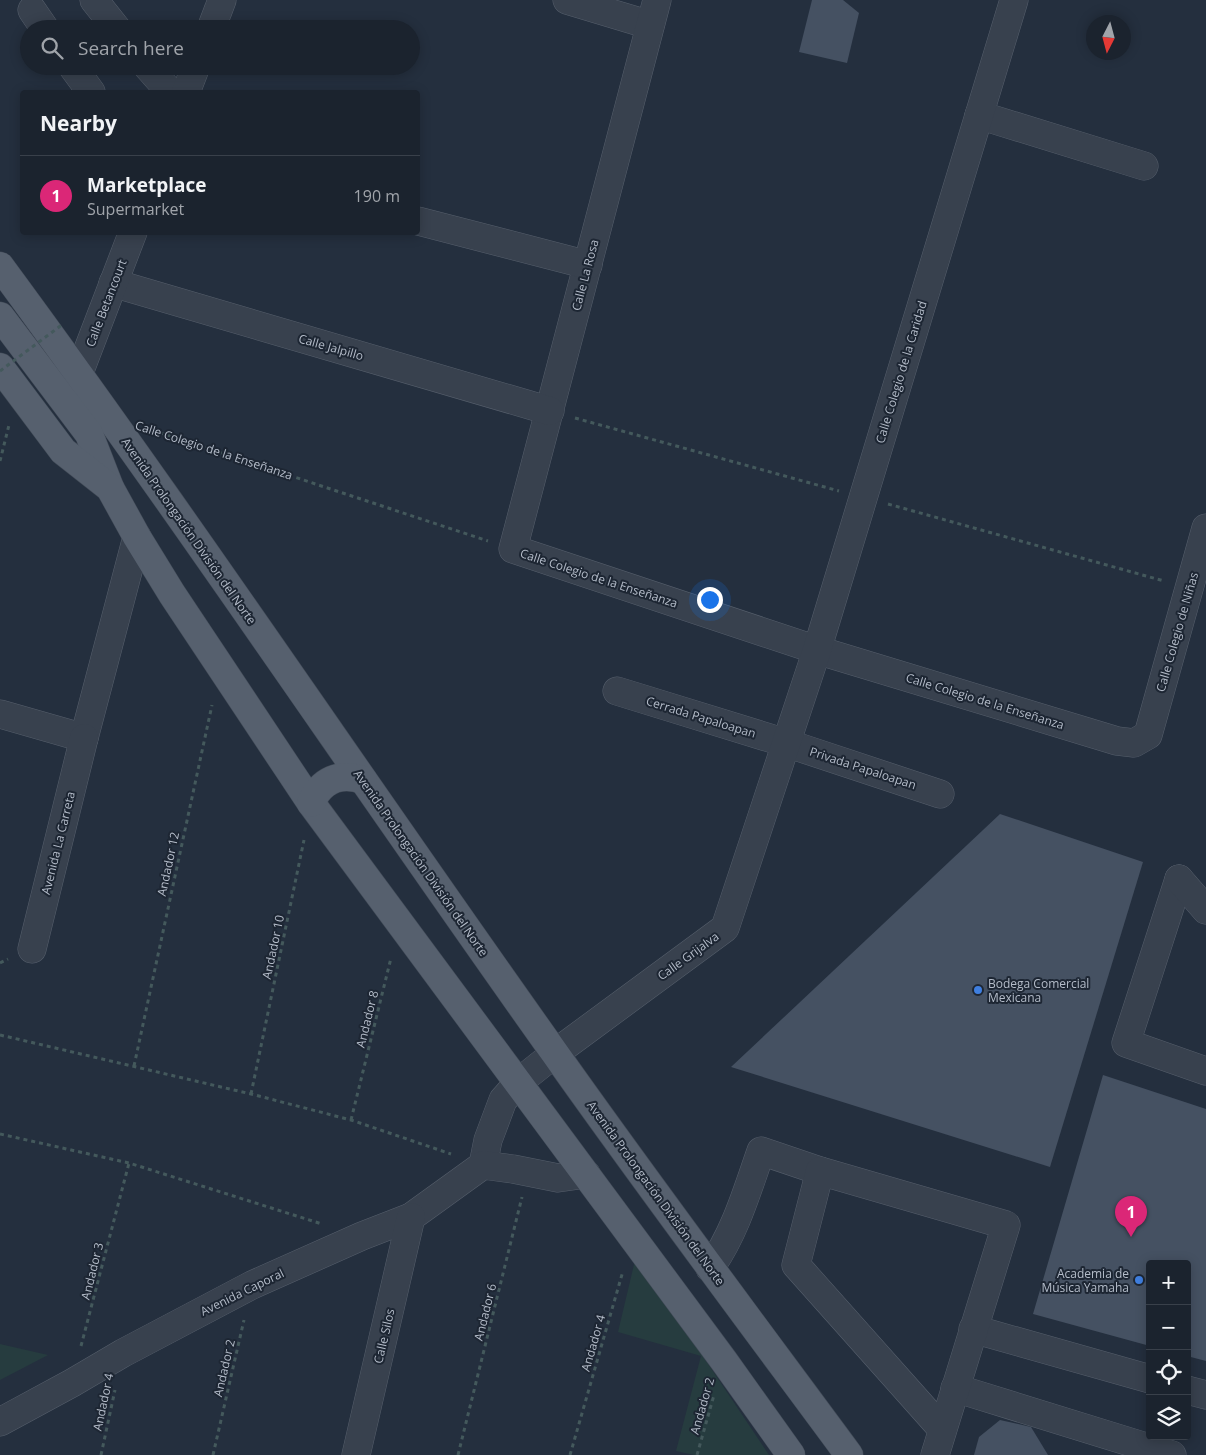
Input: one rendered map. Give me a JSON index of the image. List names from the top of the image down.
{
  "streets": {
    "main road": ["Avenida Prolongación División del Norte"],
    "street": [
      "Calle La Rosa",
      "Calle Betancourt",
      "Calle Jalpillo",
      "Calle Colegio de la Caridad",
      "Calle Colegio de la Enseñanza",
      "Calle Colegio de Niñas",
      "Cerrada Papaloapan",
      "Privada Papaloapan",
      "Avenida La Carreta",
      "Calle Grijalva",
      "Avenida Caporal",
      "Calle Silos"
    ],
    "path": [
      "Andador 12",
      "Andador 10",
      "Andador 8",
      "Andador 3",
      "Andador 6",
      "Andador 4",
      "Andador 2"
    ]
  },
  "crossings": [
    ["Calle La Rosa", "Calle Jalpillo"],
    ["Calle La Rosa", "Calle Colegio de la Enseñanza"],
    ["Calle Betancourt", "Calle Jalpillo"],
    ["Calle Betancourt", "Avenida Prolongación División del Norte"],
    ["Calle Colegio de la Caridad", "Calle Colegio de la Enseñanza"],
    ["Calle Colegio de la Caridad", "Cerrada Papaloapan"],
    ["Calle Colegio de la Caridad", "Privada Papaloapan"],
    ["Calle Colegio de la Caridad", "Calle Grijalva"],
    ["Calle Colegio de la Enseñanza", "Avenida Prolongación División del Norte"],
    ["Calle Colegio de la Enseñanza", "Calle Colegio de Niñas"],
    ["Avenida Prolongación División del Norte", "Calle Grijalva"],
    ["Cerrada Papaloapan", "Privada Papaloapan"],
    ["Cerrada Papaloapan", "Calle Grijalva"],
    ["Privada Papaloapan", "Calle Grijalva"],
    ["Andador 3", "Avenida Caporal"],
    ["Avenida Caporal", "Calle Silos"],
    ["Avenida Caporal", "Andador 4"],
    ["Avenida Caporal", "Andador 2"]
  ],
  "places": ["Bodega Comercial Mexicana", "Academia de Música Yamaha"],
  "north": "bottom",
  "page": {
    "search": "Search here",
    "heading": "Nearby",
    "list": [
      {
        "mark": "1",
        "name": "Marketplace",
        "note": "Supermarket",
        "value": "190 m"
      }
    ],
    "pins": "1",
    "map_buttons": ["+", "−"]
  }
}
